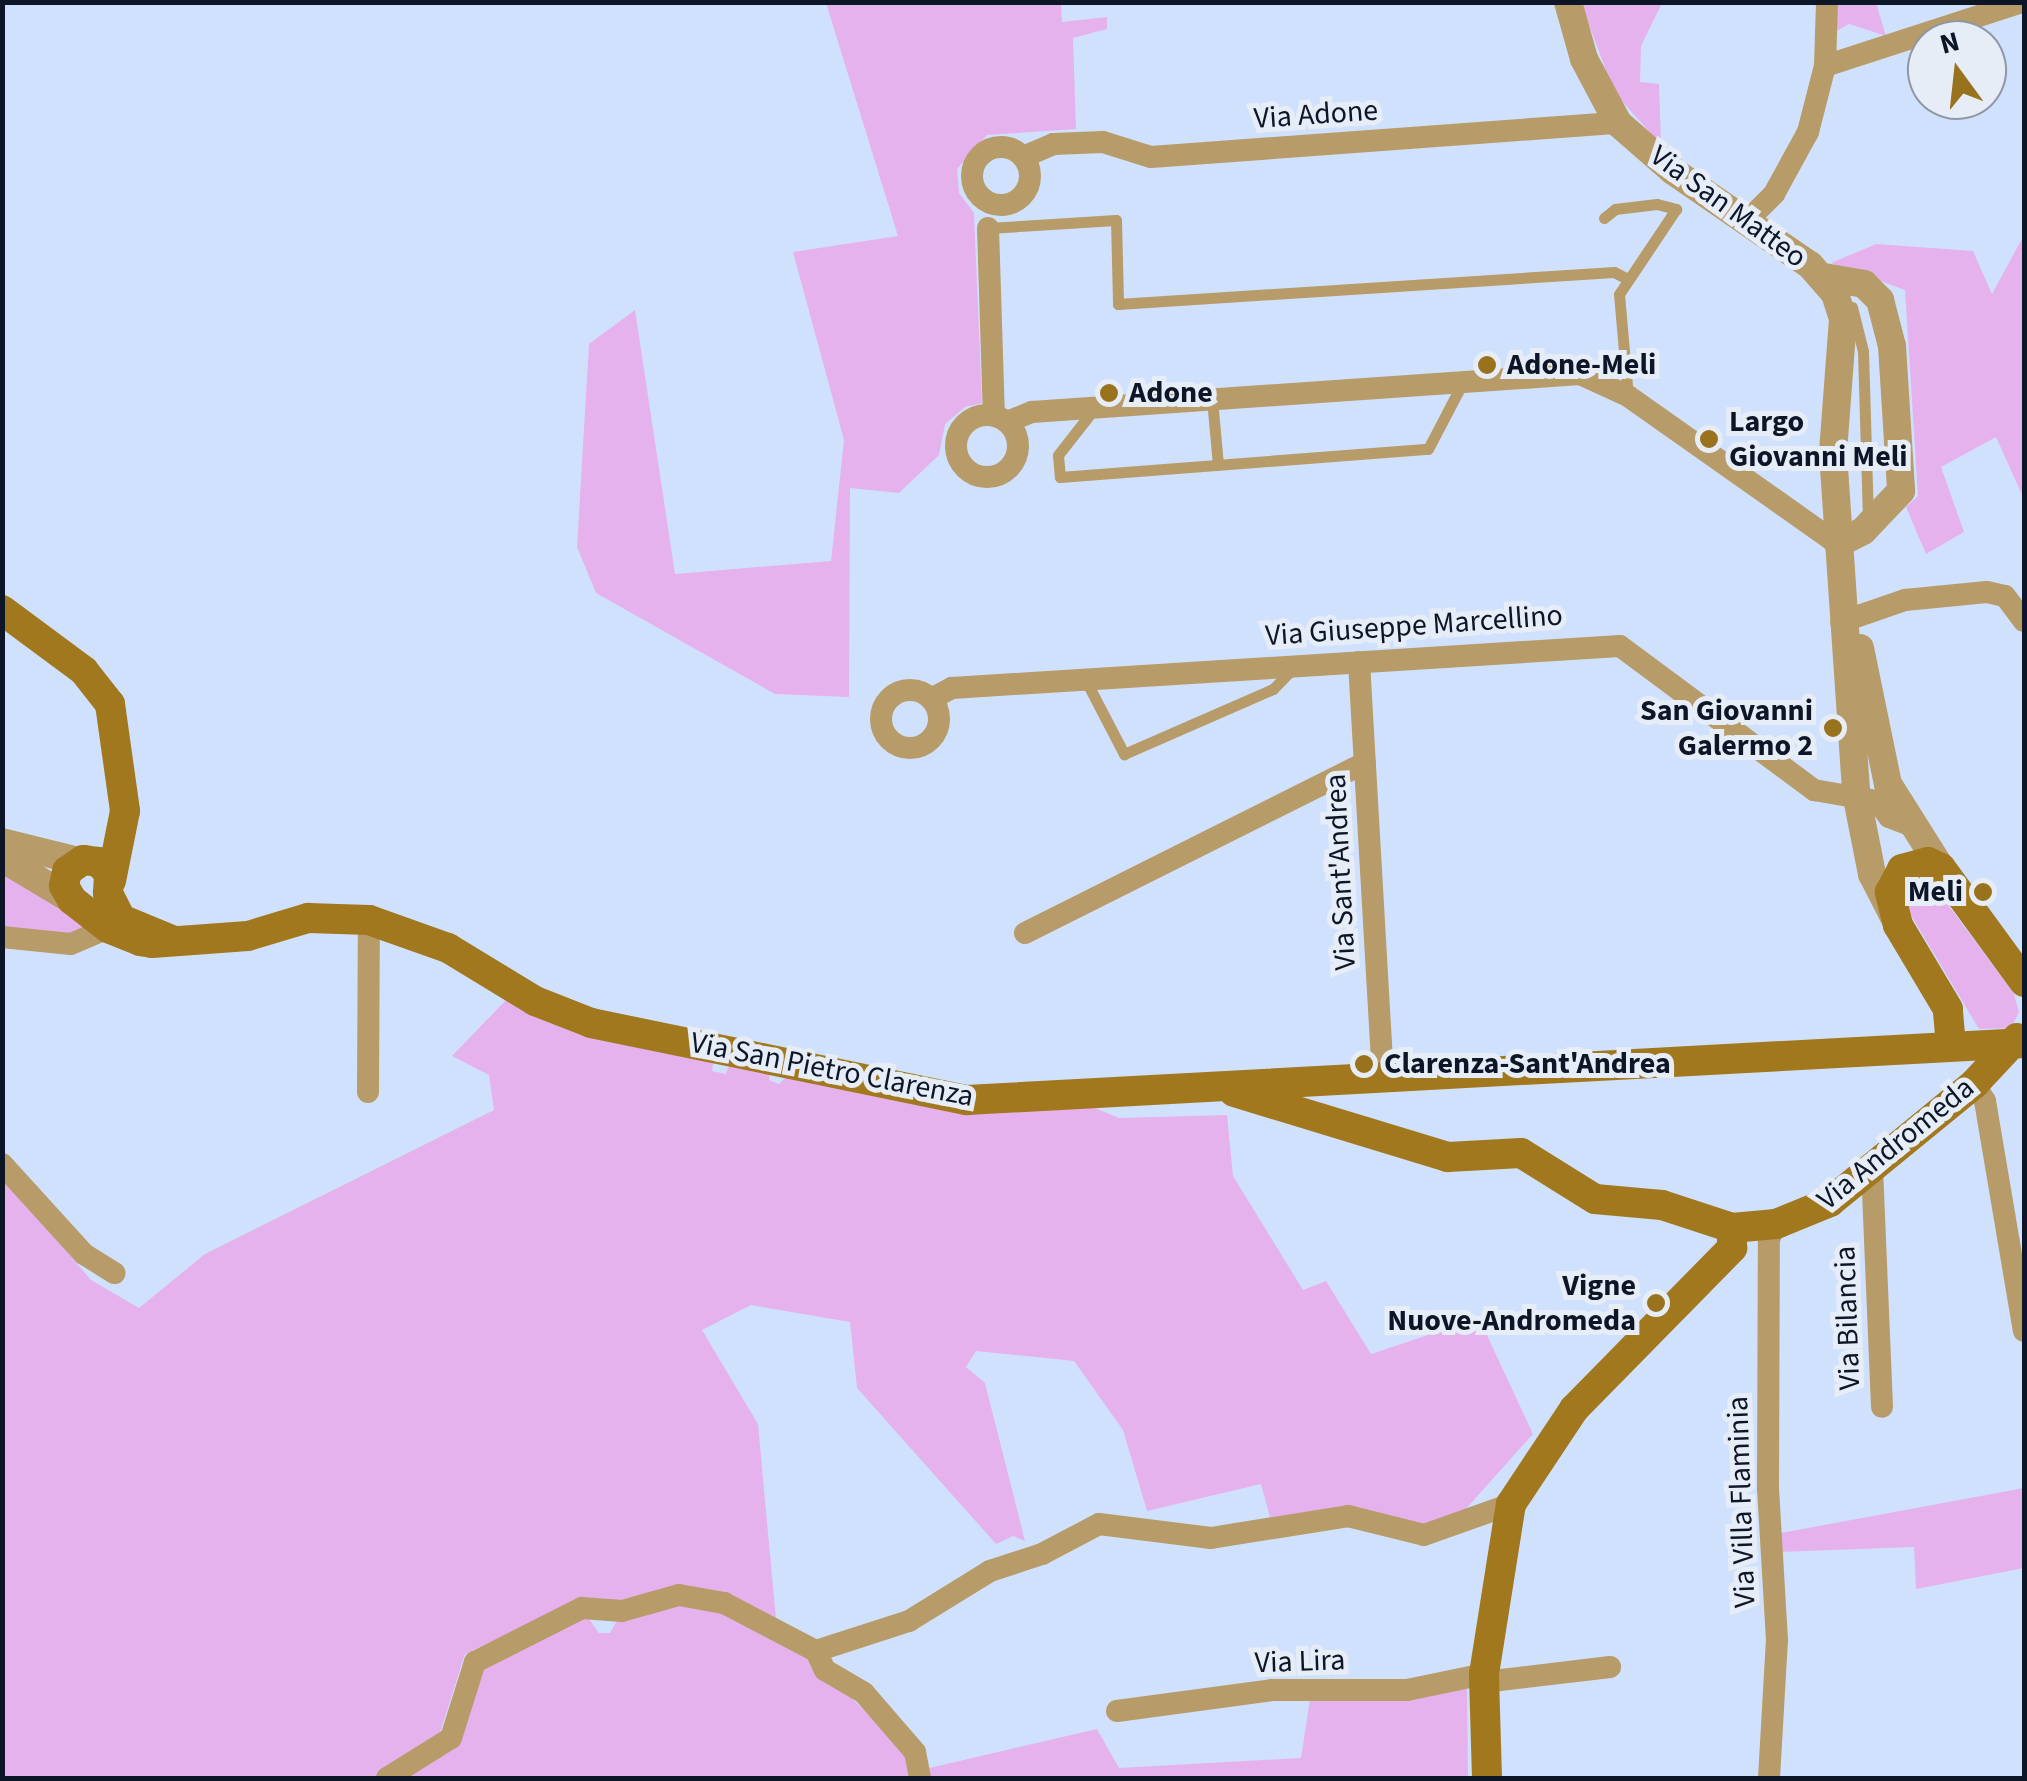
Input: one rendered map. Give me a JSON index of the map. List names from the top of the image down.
{
  "streets": {
    "main road": ["Via San Pietro Clarenza", "Via Andromeda"],
    "street": [
      "Via Adone",
      "Via San Matteo",
      "Via Giuseppe Marcellino",
      "Via Sant'Andrea",
      "Via Bilancia",
      "Via Villa Flaminia",
      "Via Lira"
    ]
  },
  "crossings": [
    ["Via Adone", "Via San Matteo"],
    ["Via Giuseppe Marcellino", "Via Sant'Andrea"],
    ["Via San Pietro Clarenza", "Via Andromeda"],
    ["Via Andromeda", "Via Bilancia"],
    ["Via Andromeda", "Via Villa Flaminia"]
  ],
  "places": [
    "Adone-Meli",
    "Adone",
    "Largo Giovanni Meli",
    "San Giovanni Galermo 2",
    "Meli",
    "Clarenza-Sant'Andrea",
    "Vigne Nuove-Andromeda"
  ],
  "north": "top"
}
